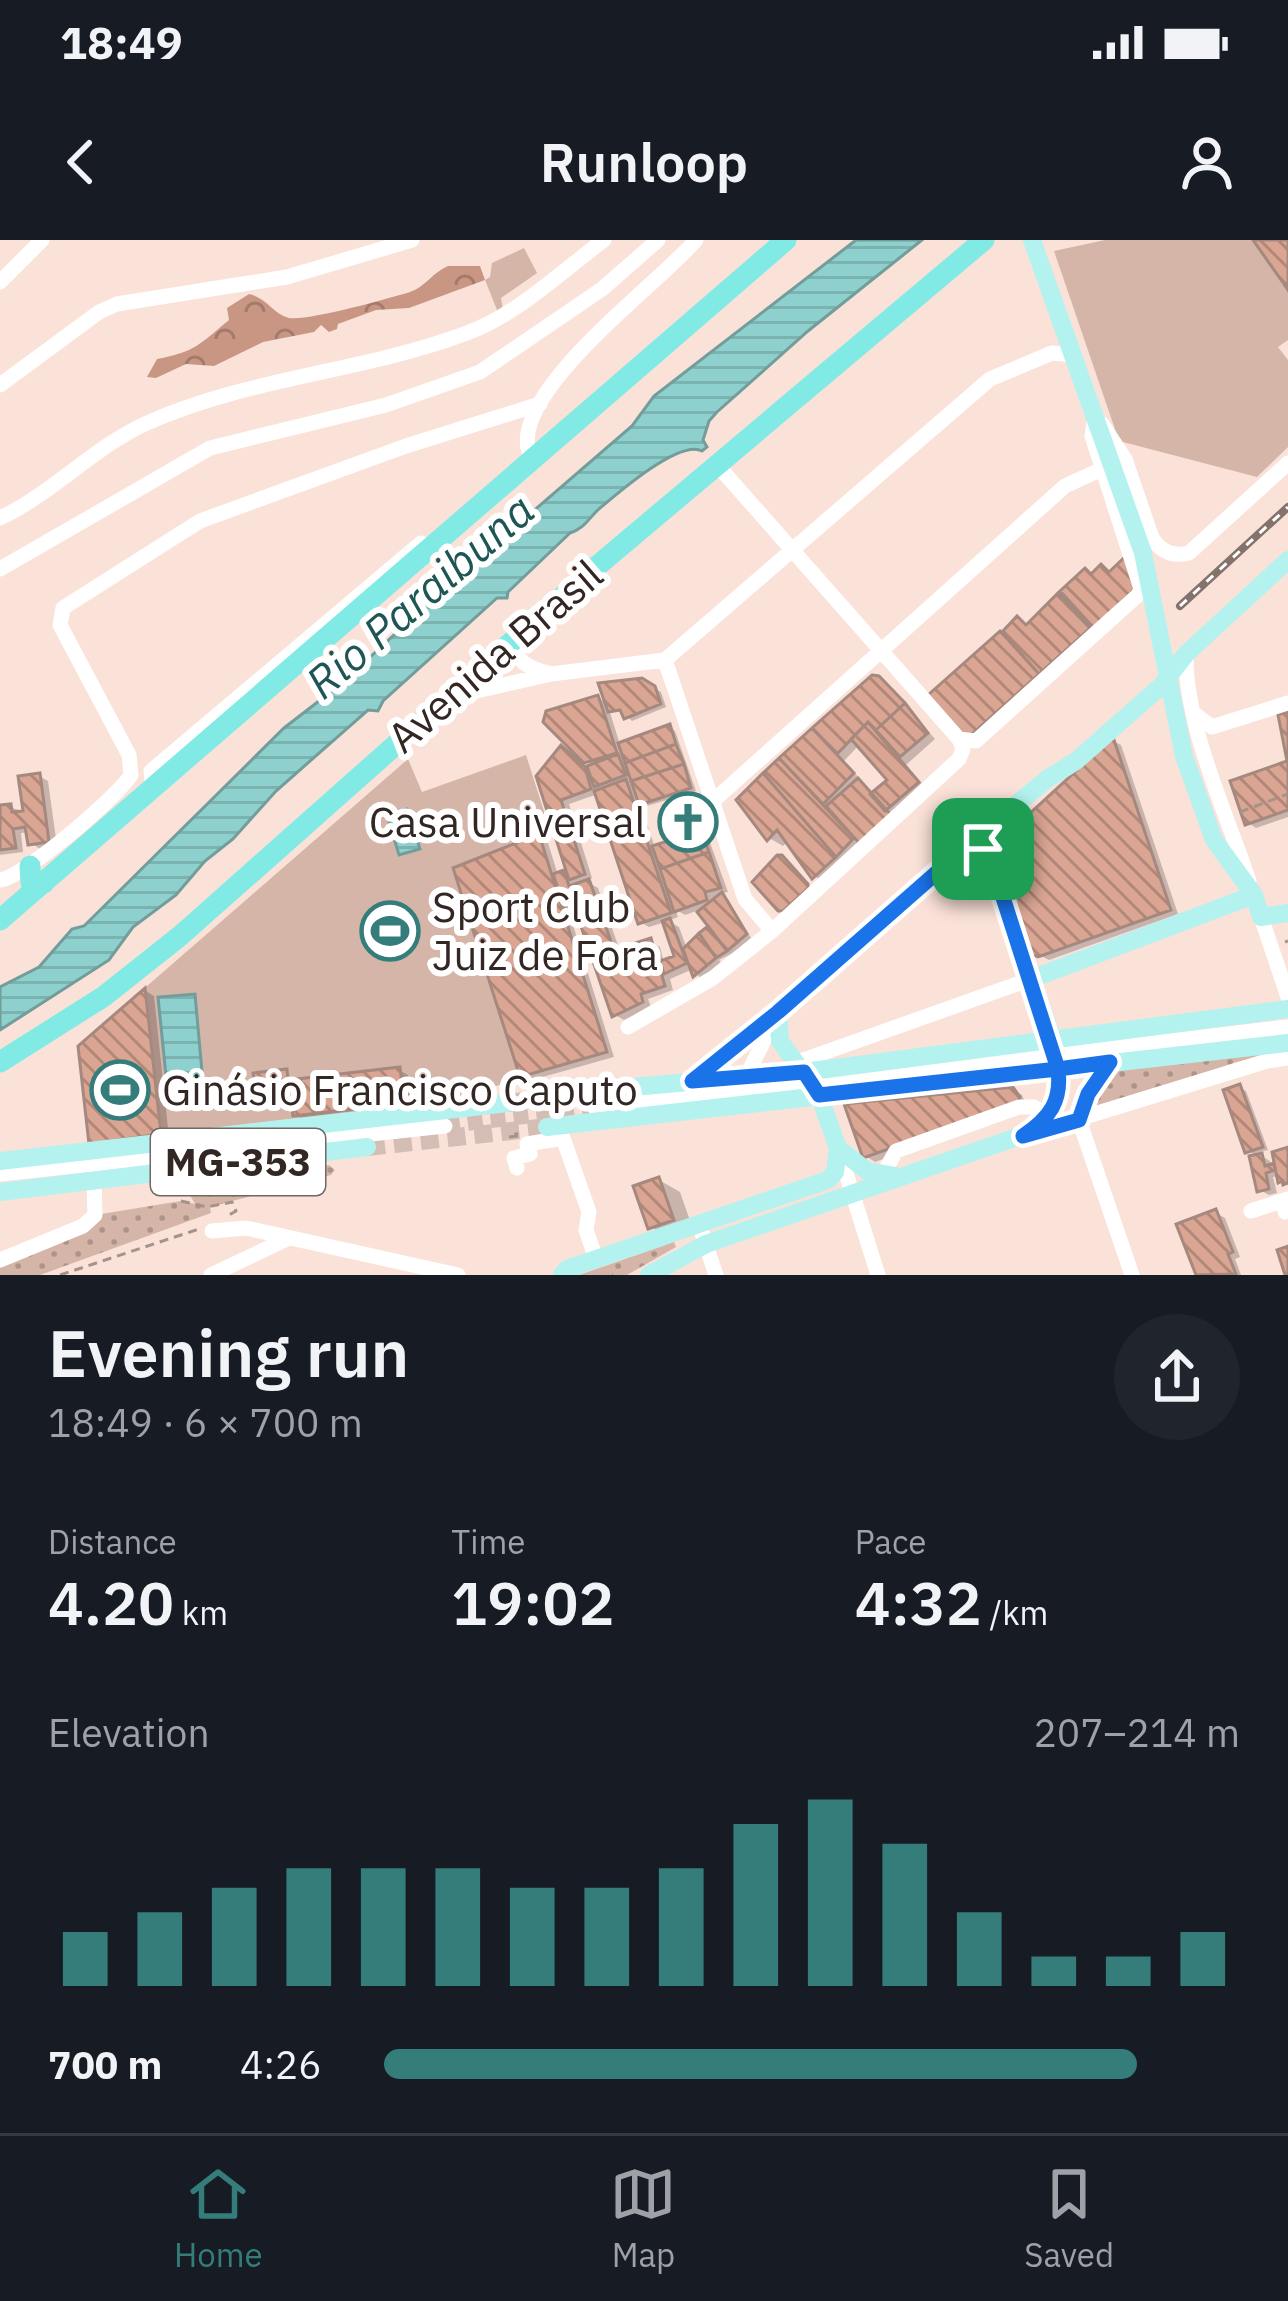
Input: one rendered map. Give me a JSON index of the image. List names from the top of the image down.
{
  "streets": {
    "highway": ["Avenida Brasil"],
    "main road": ["MG-353"]
  },
  "water": ["Rio Paraibuna"],
  "places": {
    "church": ["Casa Universal"],
    "sports": ["Sport Club Juiz de Fora", "Ginásio Francisco Caputo"]
  },
  "page": {
    "status": "18:49",
    "header": "Runloop",
    "heading": ["Evening run", "18:49 · 6 × 700 m"],
    "stats": [
      ["Distance", "4.20 km"],
      ["Time", "19:02"],
      ["Pace", "4:32 /km"]
    ],
    "chart": ["Elevation", "207–214 m"],
    "list": [
      {
        "name": "700 m",
        "note": "4:26"
      }
    ],
    "tabs": ["Home", "Map", "Saved"]
  }
}
